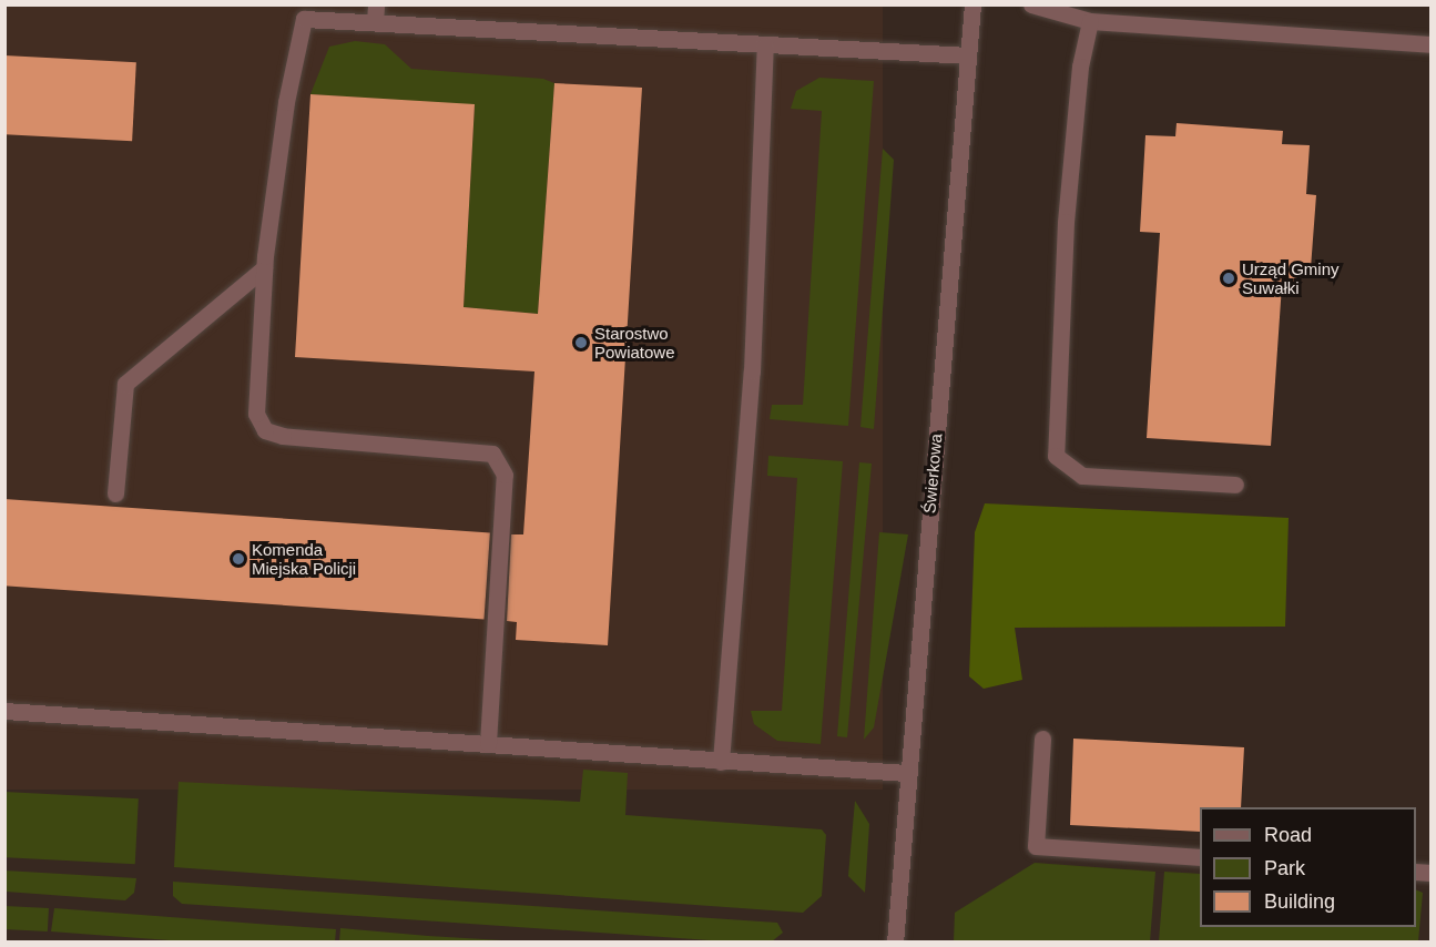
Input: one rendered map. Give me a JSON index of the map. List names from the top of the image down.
{
  "streets": {
    "street": ["Świerkowa"]
  },
  "places": ["Urząd Gminy Suwałki", "Starostwo Powiatowe", "Komenda Miejska Policji"],
  "legend": ["Road", "Park", "Building"]
}
